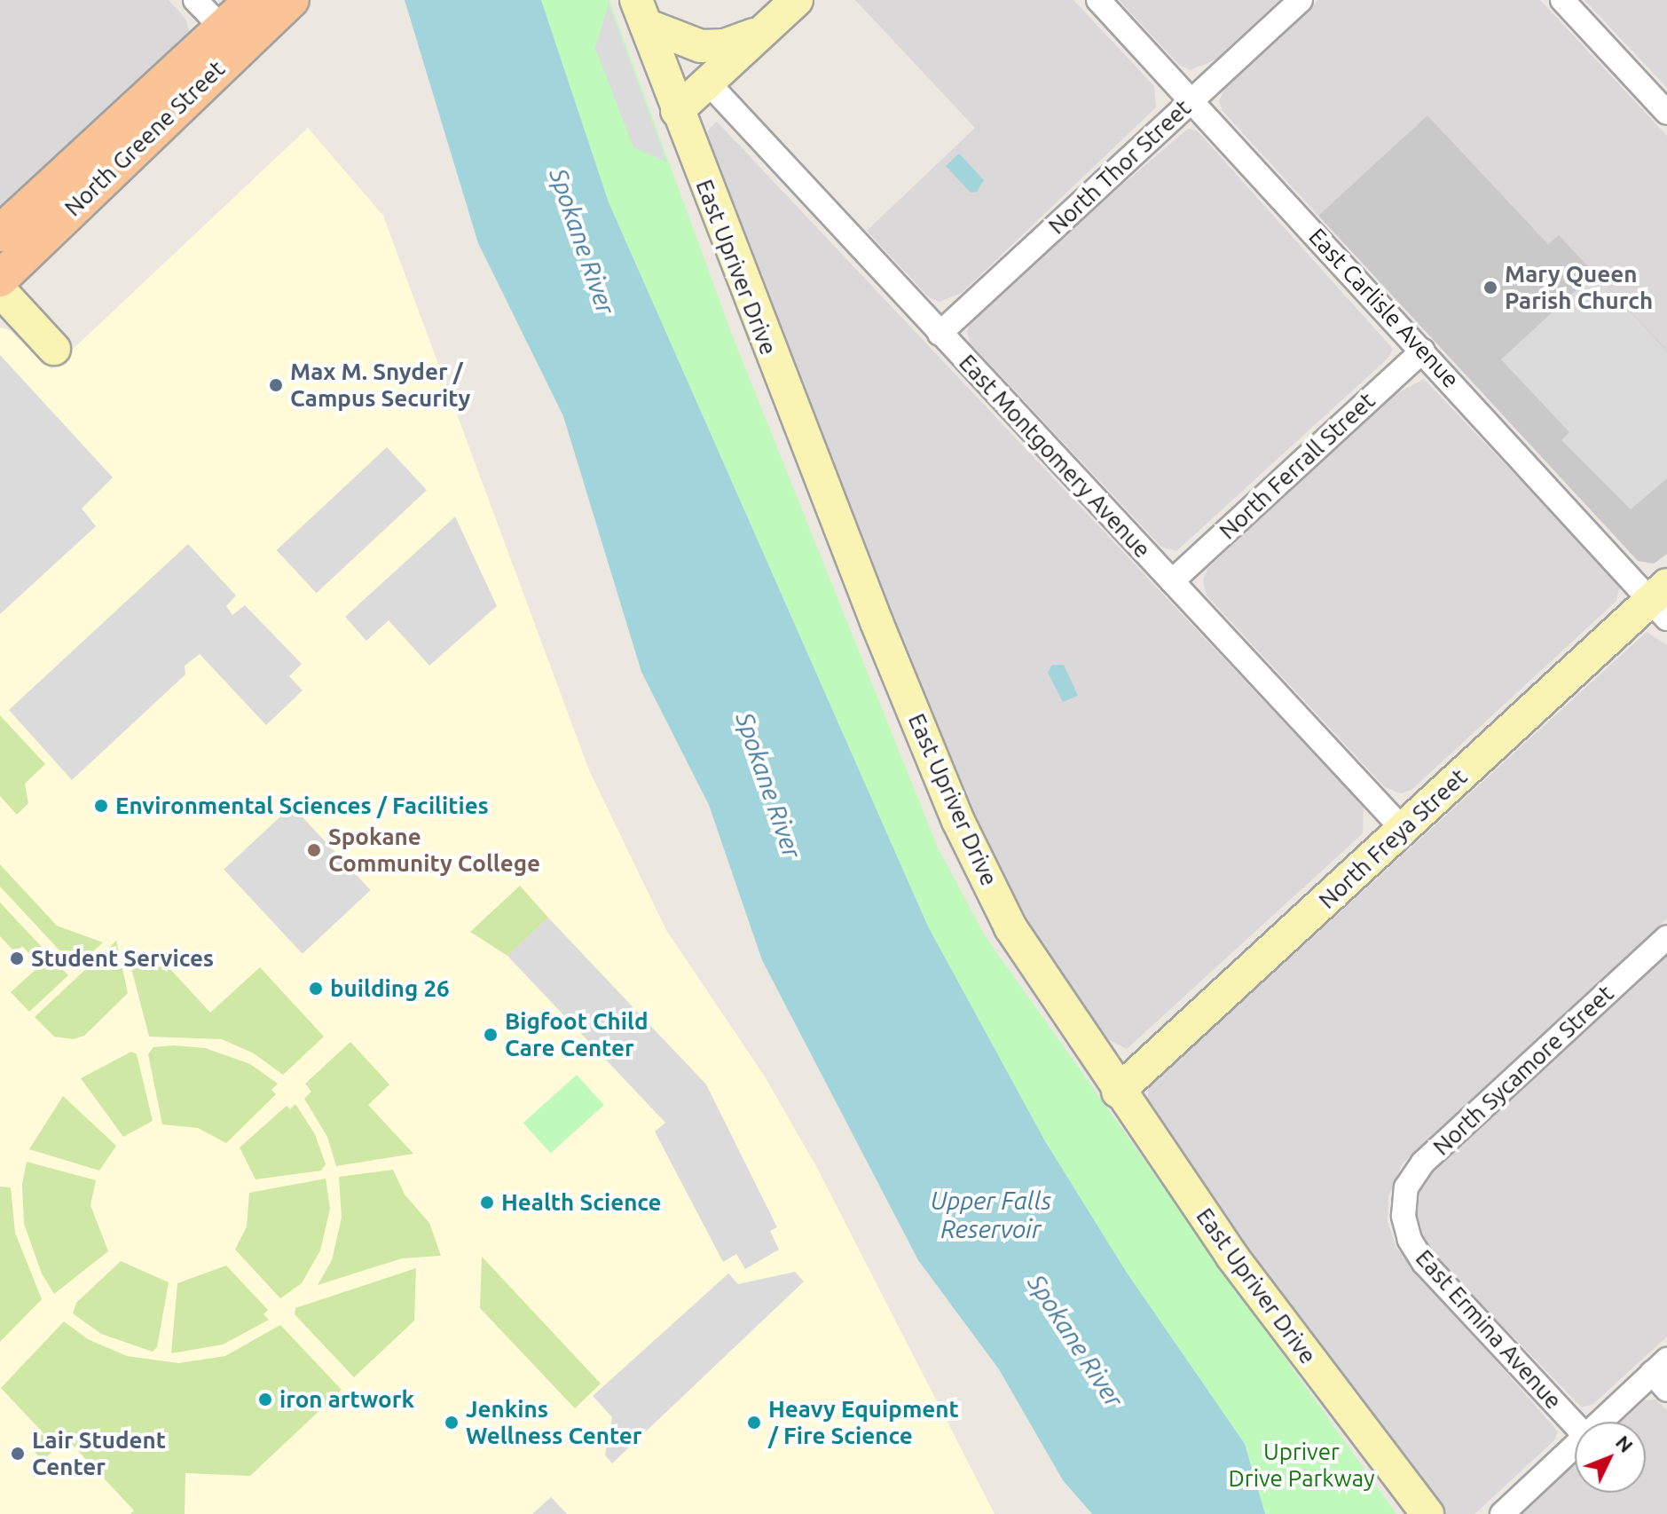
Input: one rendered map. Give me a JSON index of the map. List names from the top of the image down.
{
  "streets": {
    "main road": ["North Greene Street"],
    "street": [
      "North Thor Street",
      "East Upriver Drive",
      "East Carlisle Avenue",
      "East Montgomery Avenue",
      "North Ferrall Street",
      "North Freya Street",
      "North Sycamore Street",
      "East Ermina Avenue"
    ]
  },
  "crossings": [
    ["North Thor Street", "East Carlisle Avenue"],
    ["North Thor Street", "East Montgomery Avenue"],
    ["East Upriver Drive", "North Freya Street"],
    ["East Carlisle Avenue", "North Ferrall Street"],
    ["East Carlisle Avenue", "North Freya Street"],
    ["East Montgomery Avenue", "North Ferrall Street"],
    ["East Montgomery Avenue", "North Freya Street"],
    ["North Sycamore Street", "East Ermina Avenue"]
  ],
  "water": ["Spokane River", "Upper Falls Reservoir"],
  "parks": ["Upriver Drive Parkway"],
  "places": [
    "Mary Queen Parish Church",
    "Max M. Snyder / Campus Security",
    "Environmental Sciences / Facilities",
    "Spokane Community College",
    "Student Services",
    "building 26",
    "Bigfoot Child Care Center",
    "Health Science",
    "iron artwork",
    "Jenkins Wellness Center",
    "Heavy Equipment / Fire Science",
    "Lair Student Center"
  ],
  "north": "top right"
}
